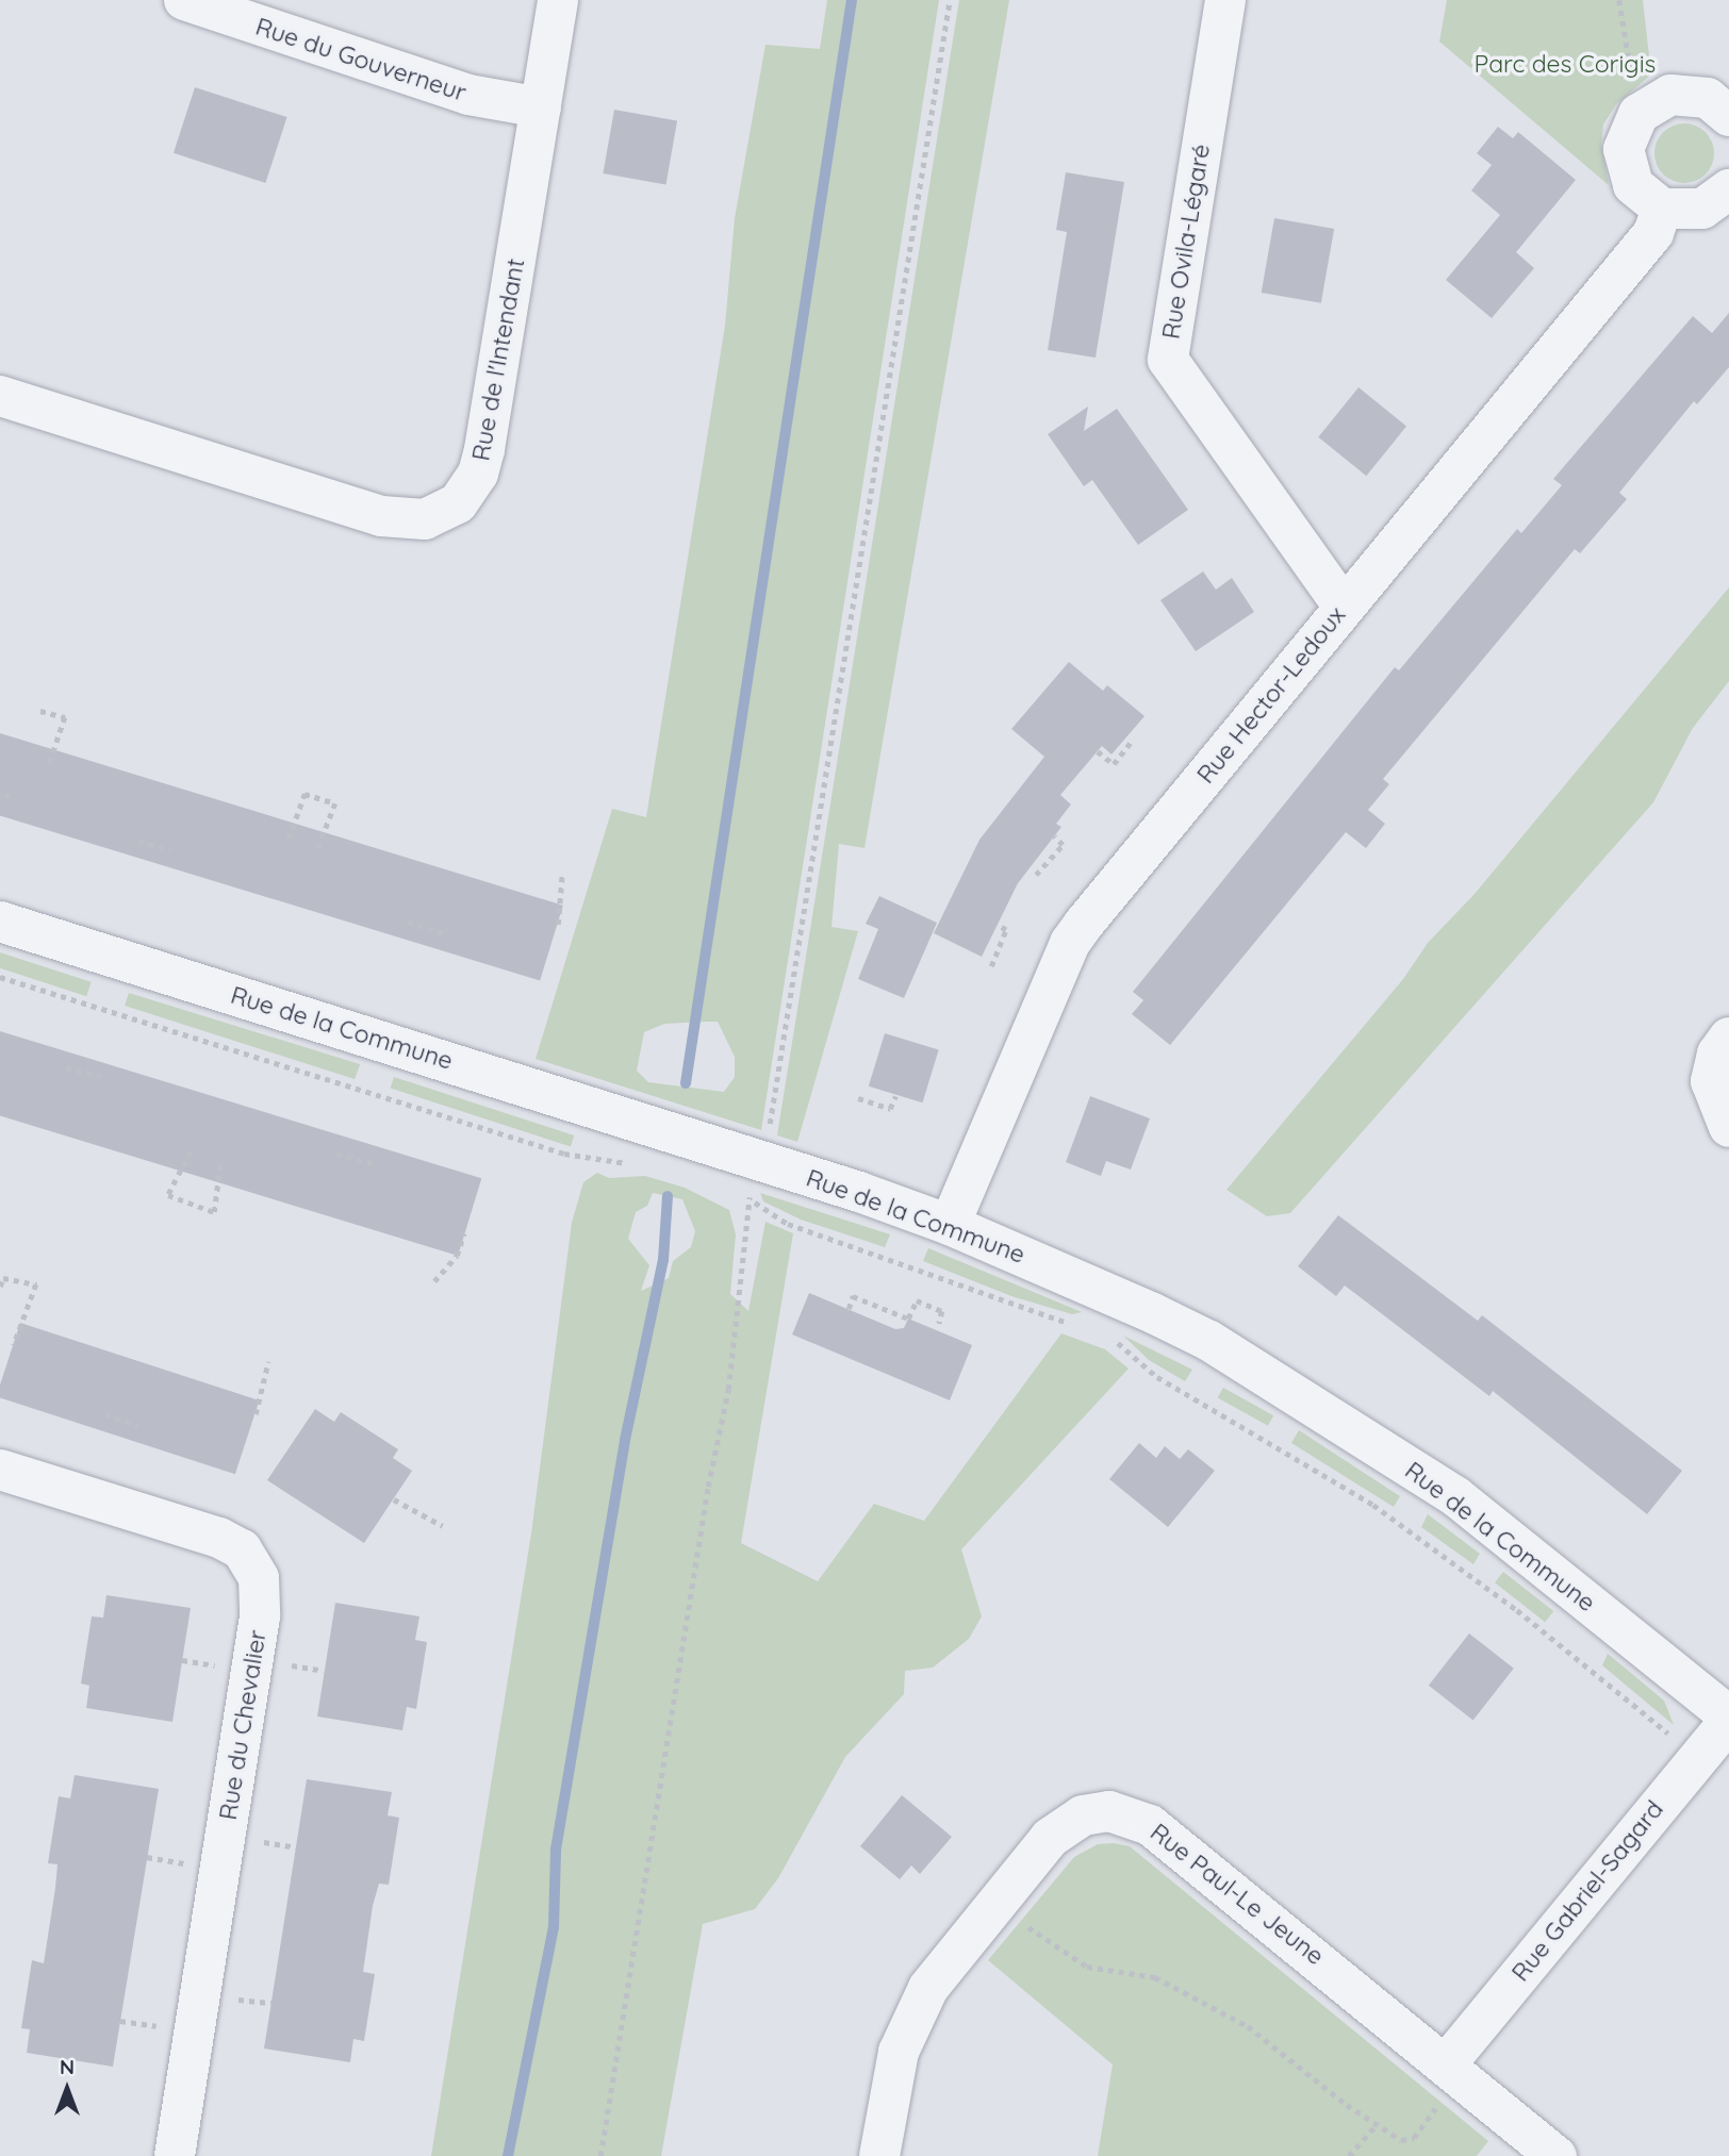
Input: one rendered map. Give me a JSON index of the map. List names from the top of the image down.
{
  "streets": {
    "street": [
      "Rue du Gouverneur",
      "Rue Ovila-Légaré",
      "Rue de l'Intendant",
      "Rue Hector-Ledoux",
      "Rue de la Commune",
      "Rue du Chevalier",
      "Rue Gabriel-Sagard",
      "Rue Paul-Le Jeune"
    ]
  },
  "crossings": [
    ["Rue du Gouverneur", "Rue de l'Intendant"],
    ["Rue Ovila-Légaré", "Rue Hector-Ledoux"],
    ["Rue Hector-Ledoux", "Rue de la Commune"],
    ["Rue de la Commune", "Rue Gabriel-Sagard"],
    ["Rue Gabriel-Sagard", "Rue Paul-Le Jeune"]
  ],
  "parks": ["Parc des Corigis"],
  "north": "top"
}
